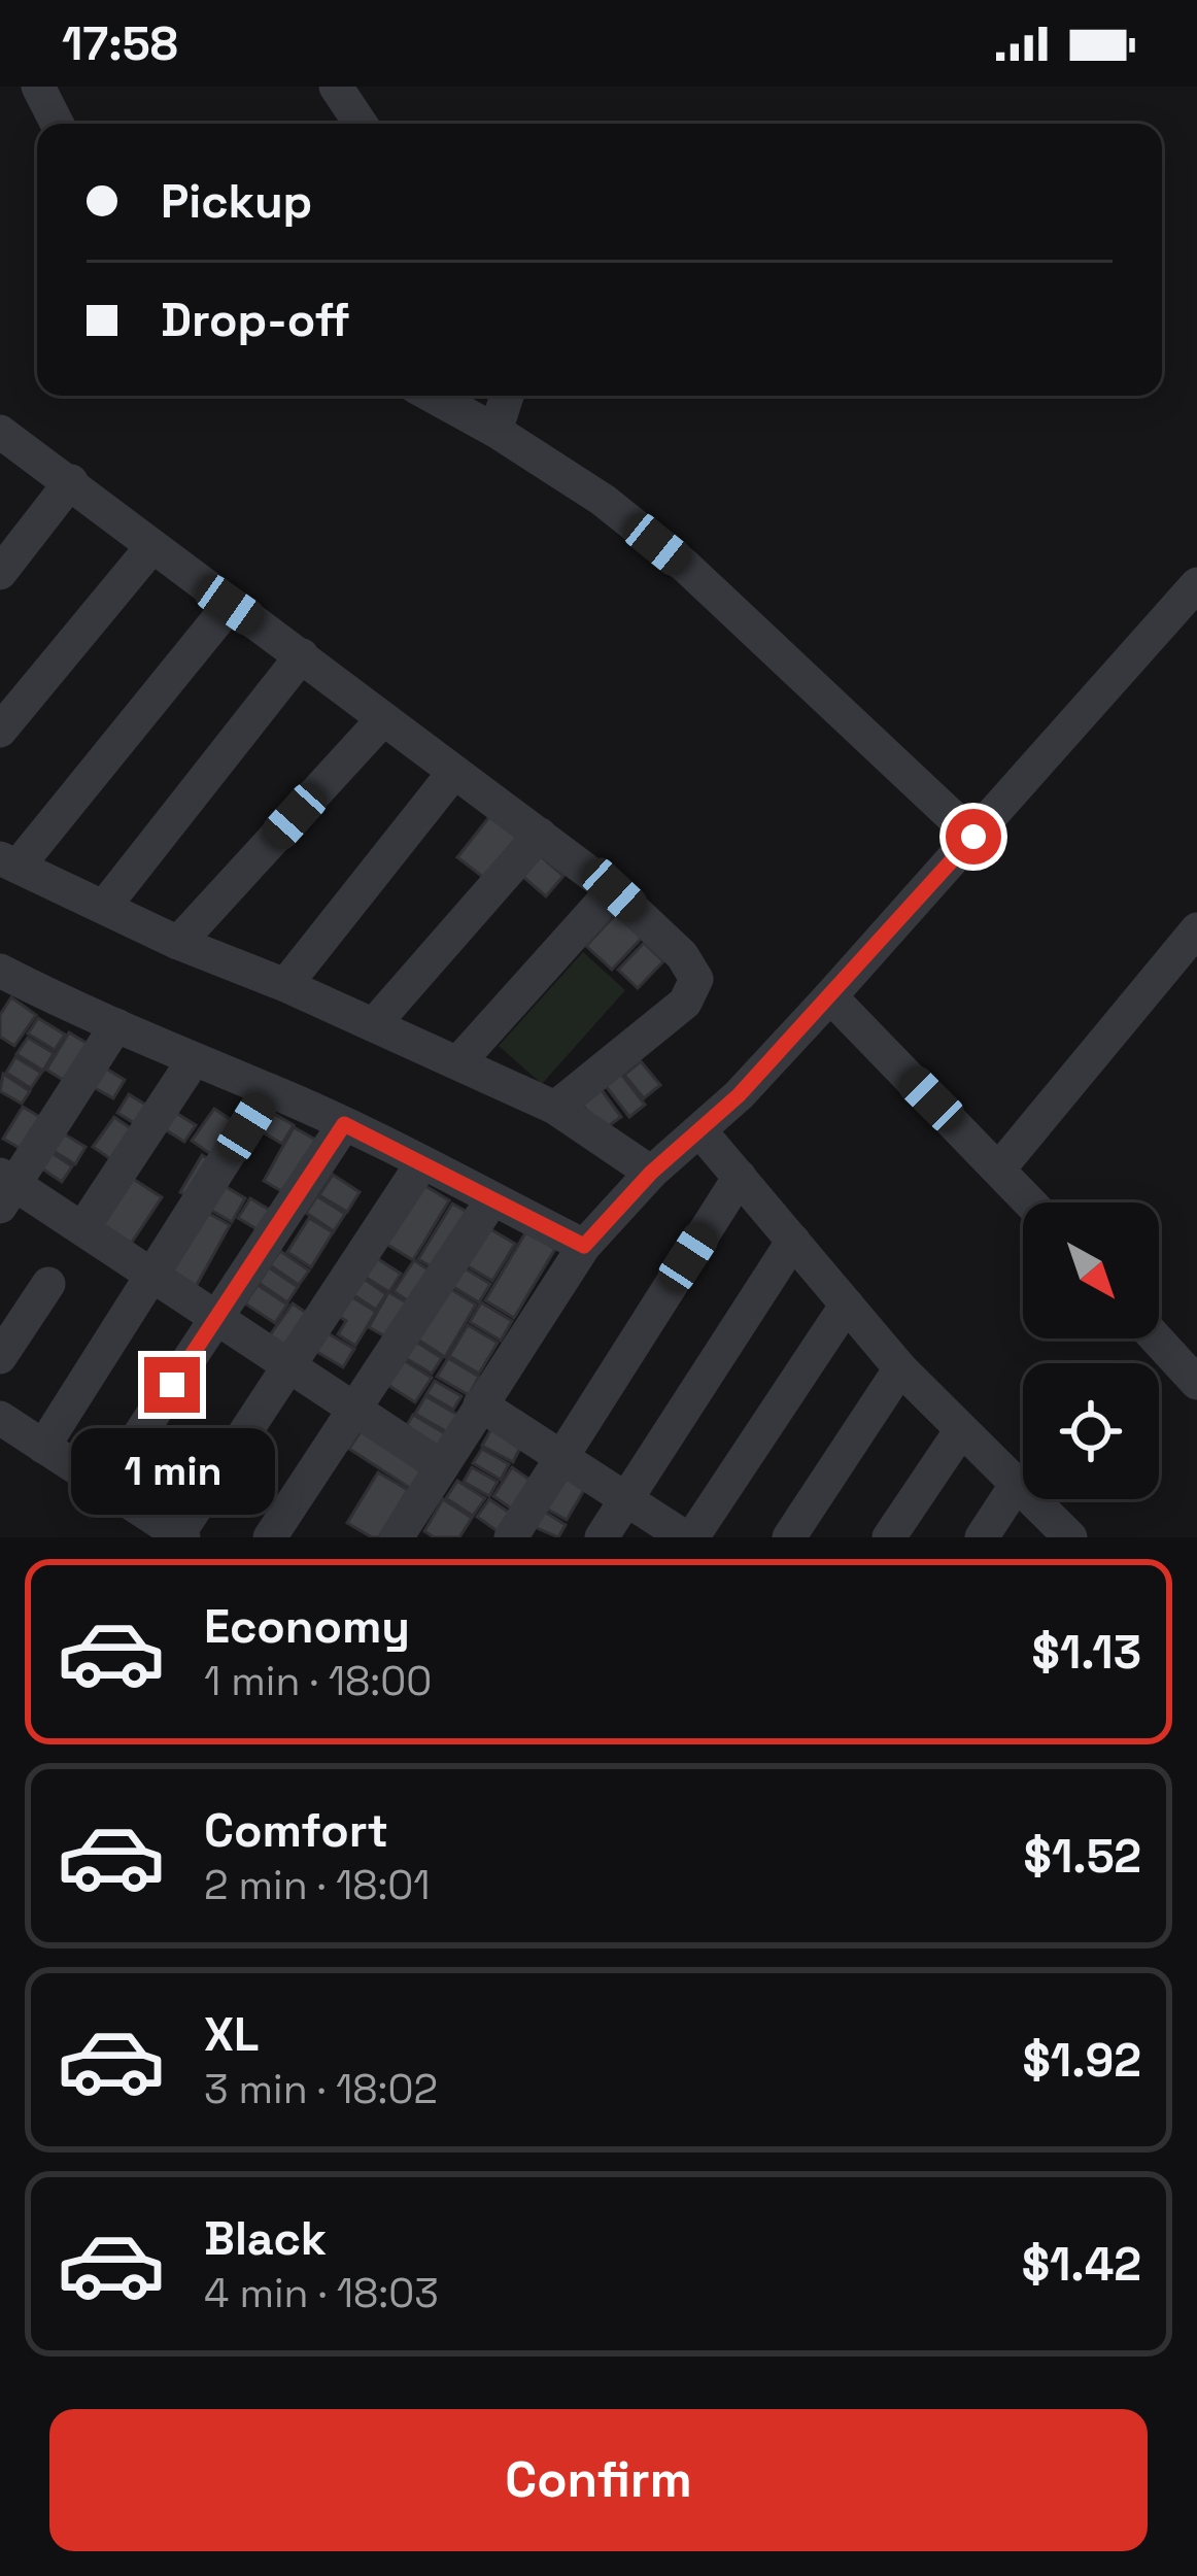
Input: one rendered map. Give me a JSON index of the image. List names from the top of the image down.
{
  "north": "bottom right",
  "page": {
    "status": "17:58",
    "banner": ["Pickup", "Drop-off"],
    "bubble": "1 min",
    "list": [
      {
        "name": "Economy",
        "note": "1 min · 18:00",
        "value": "$1.13"
      },
      {
        "name": "Comfort",
        "note": "2 min · 18:01",
        "value": "$1.52"
      },
      {
        "name": "XL",
        "note": "3 min · 18:02",
        "value": "$1.92"
      },
      {
        "name": "Black",
        "note": "4 min · 18:03",
        "value": "$1.42"
      }
    ],
    "buttons": "Confirm"
  }
}
